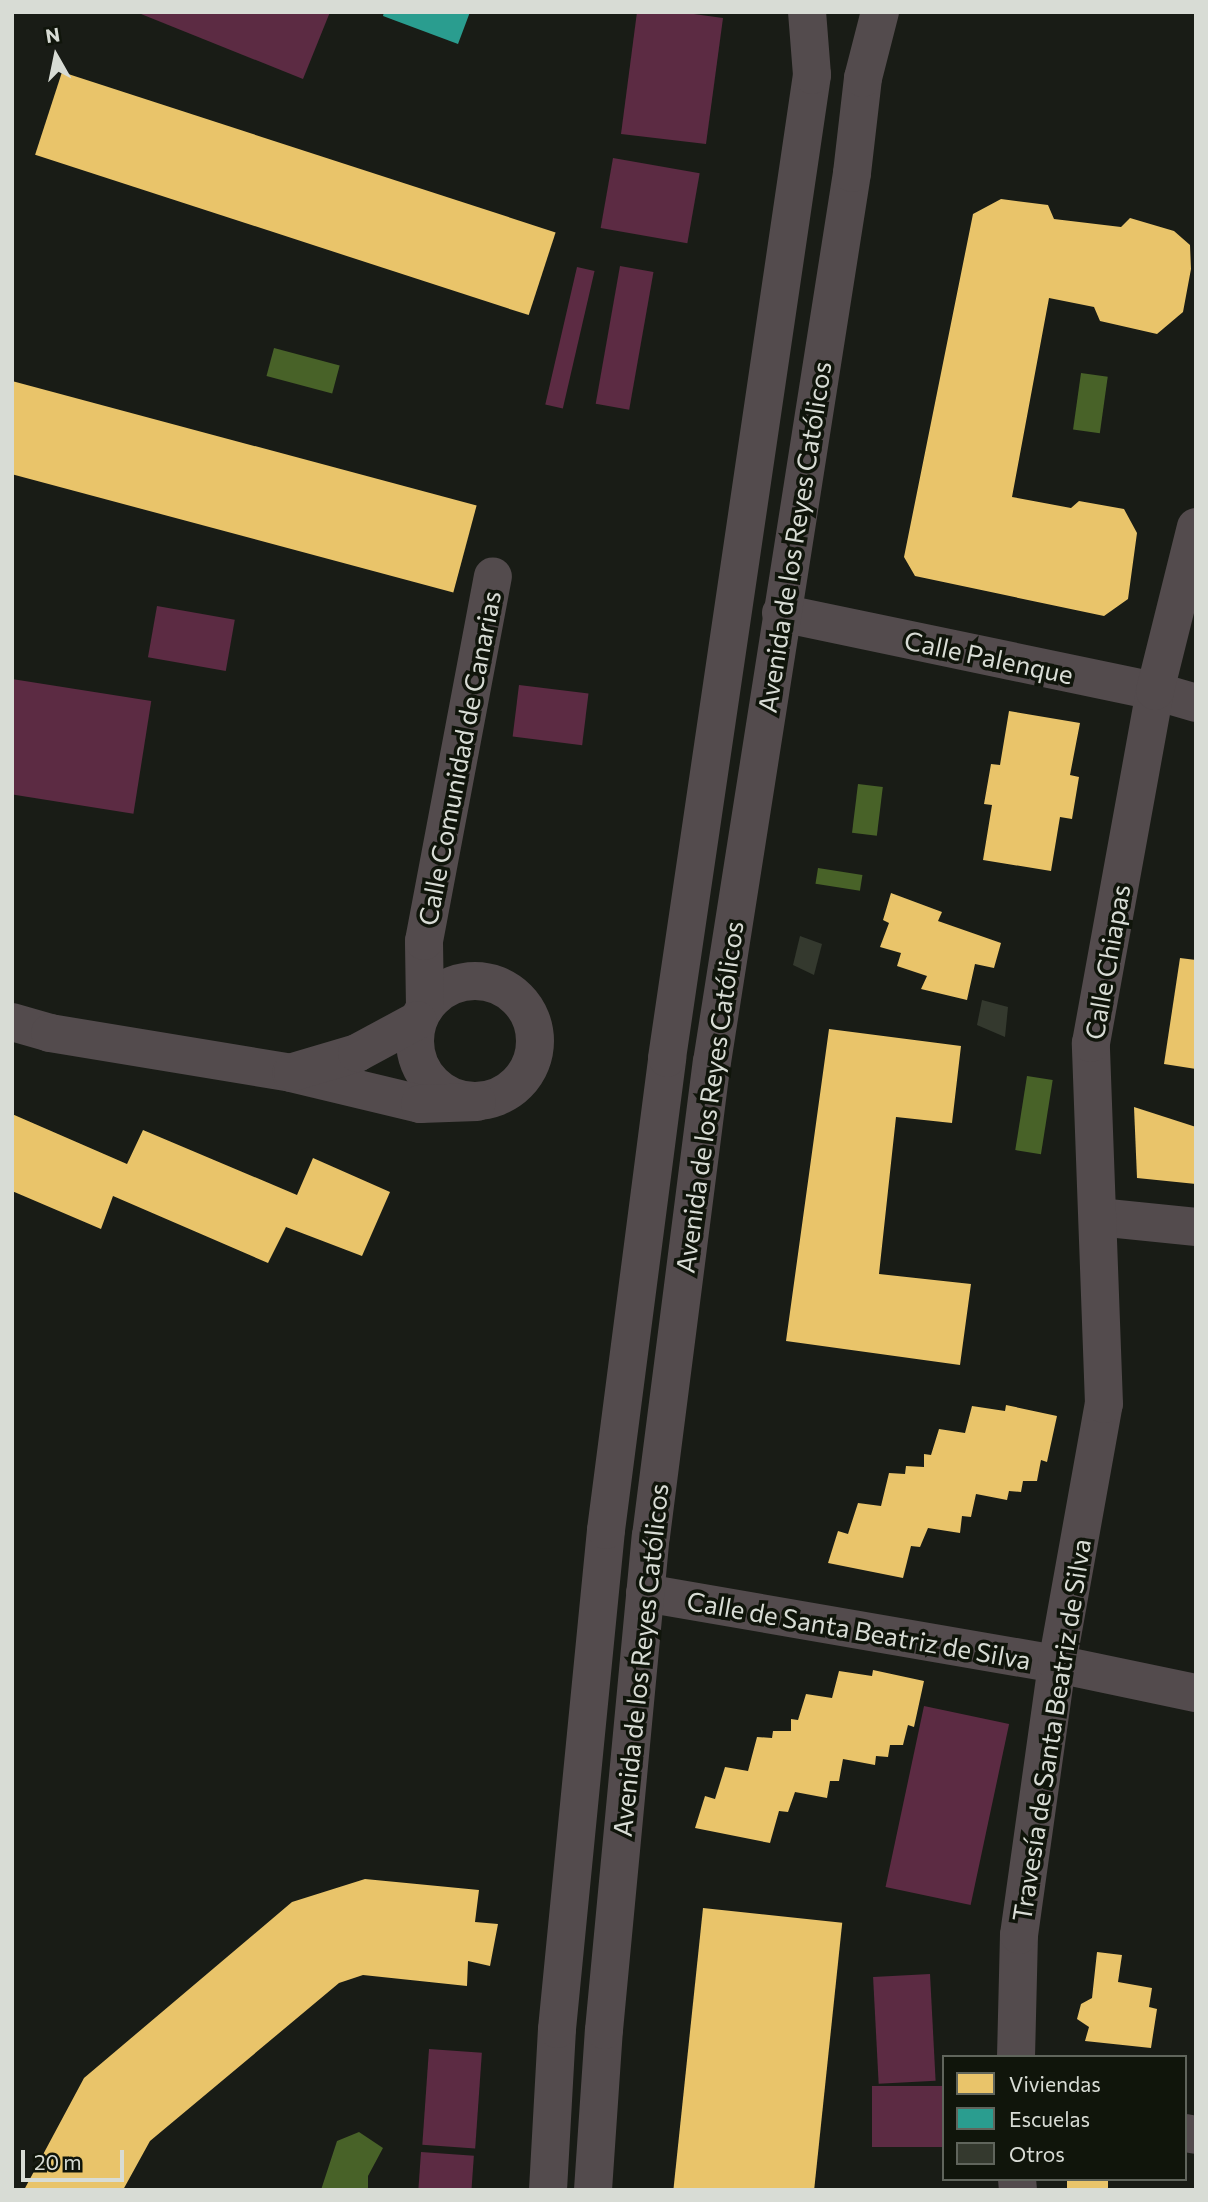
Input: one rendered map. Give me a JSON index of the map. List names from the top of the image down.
{
  "streets": {
    "street": [
      "Avenida de los Reyes Católicos",
      "Calle Palenque",
      "Calle Comunidad de Canarias",
      "Calle Chiapas",
      "Calle de Santa Beatriz de Silva",
      "Travesía de Santa Beatriz de Silva"
    ]
  },
  "crossings": [
    ["Avenida de los Reyes Católicos", "Calle Palenque"],
    ["Avenida de los Reyes Católicos", "Calle de Santa Beatriz de Silva"],
    ["Calle Palenque", "Calle Chiapas"],
    ["Calle Chiapas", "Travesía de Santa Beatriz de Silva"],
    ["Calle de Santa Beatriz de Silva", "Travesía de Santa Beatriz de Silva"]
  ],
  "legend": ["Viviendas", "Escuelas", "Otros"],
  "scale_bar": "20 m",
  "north": "top"
}
